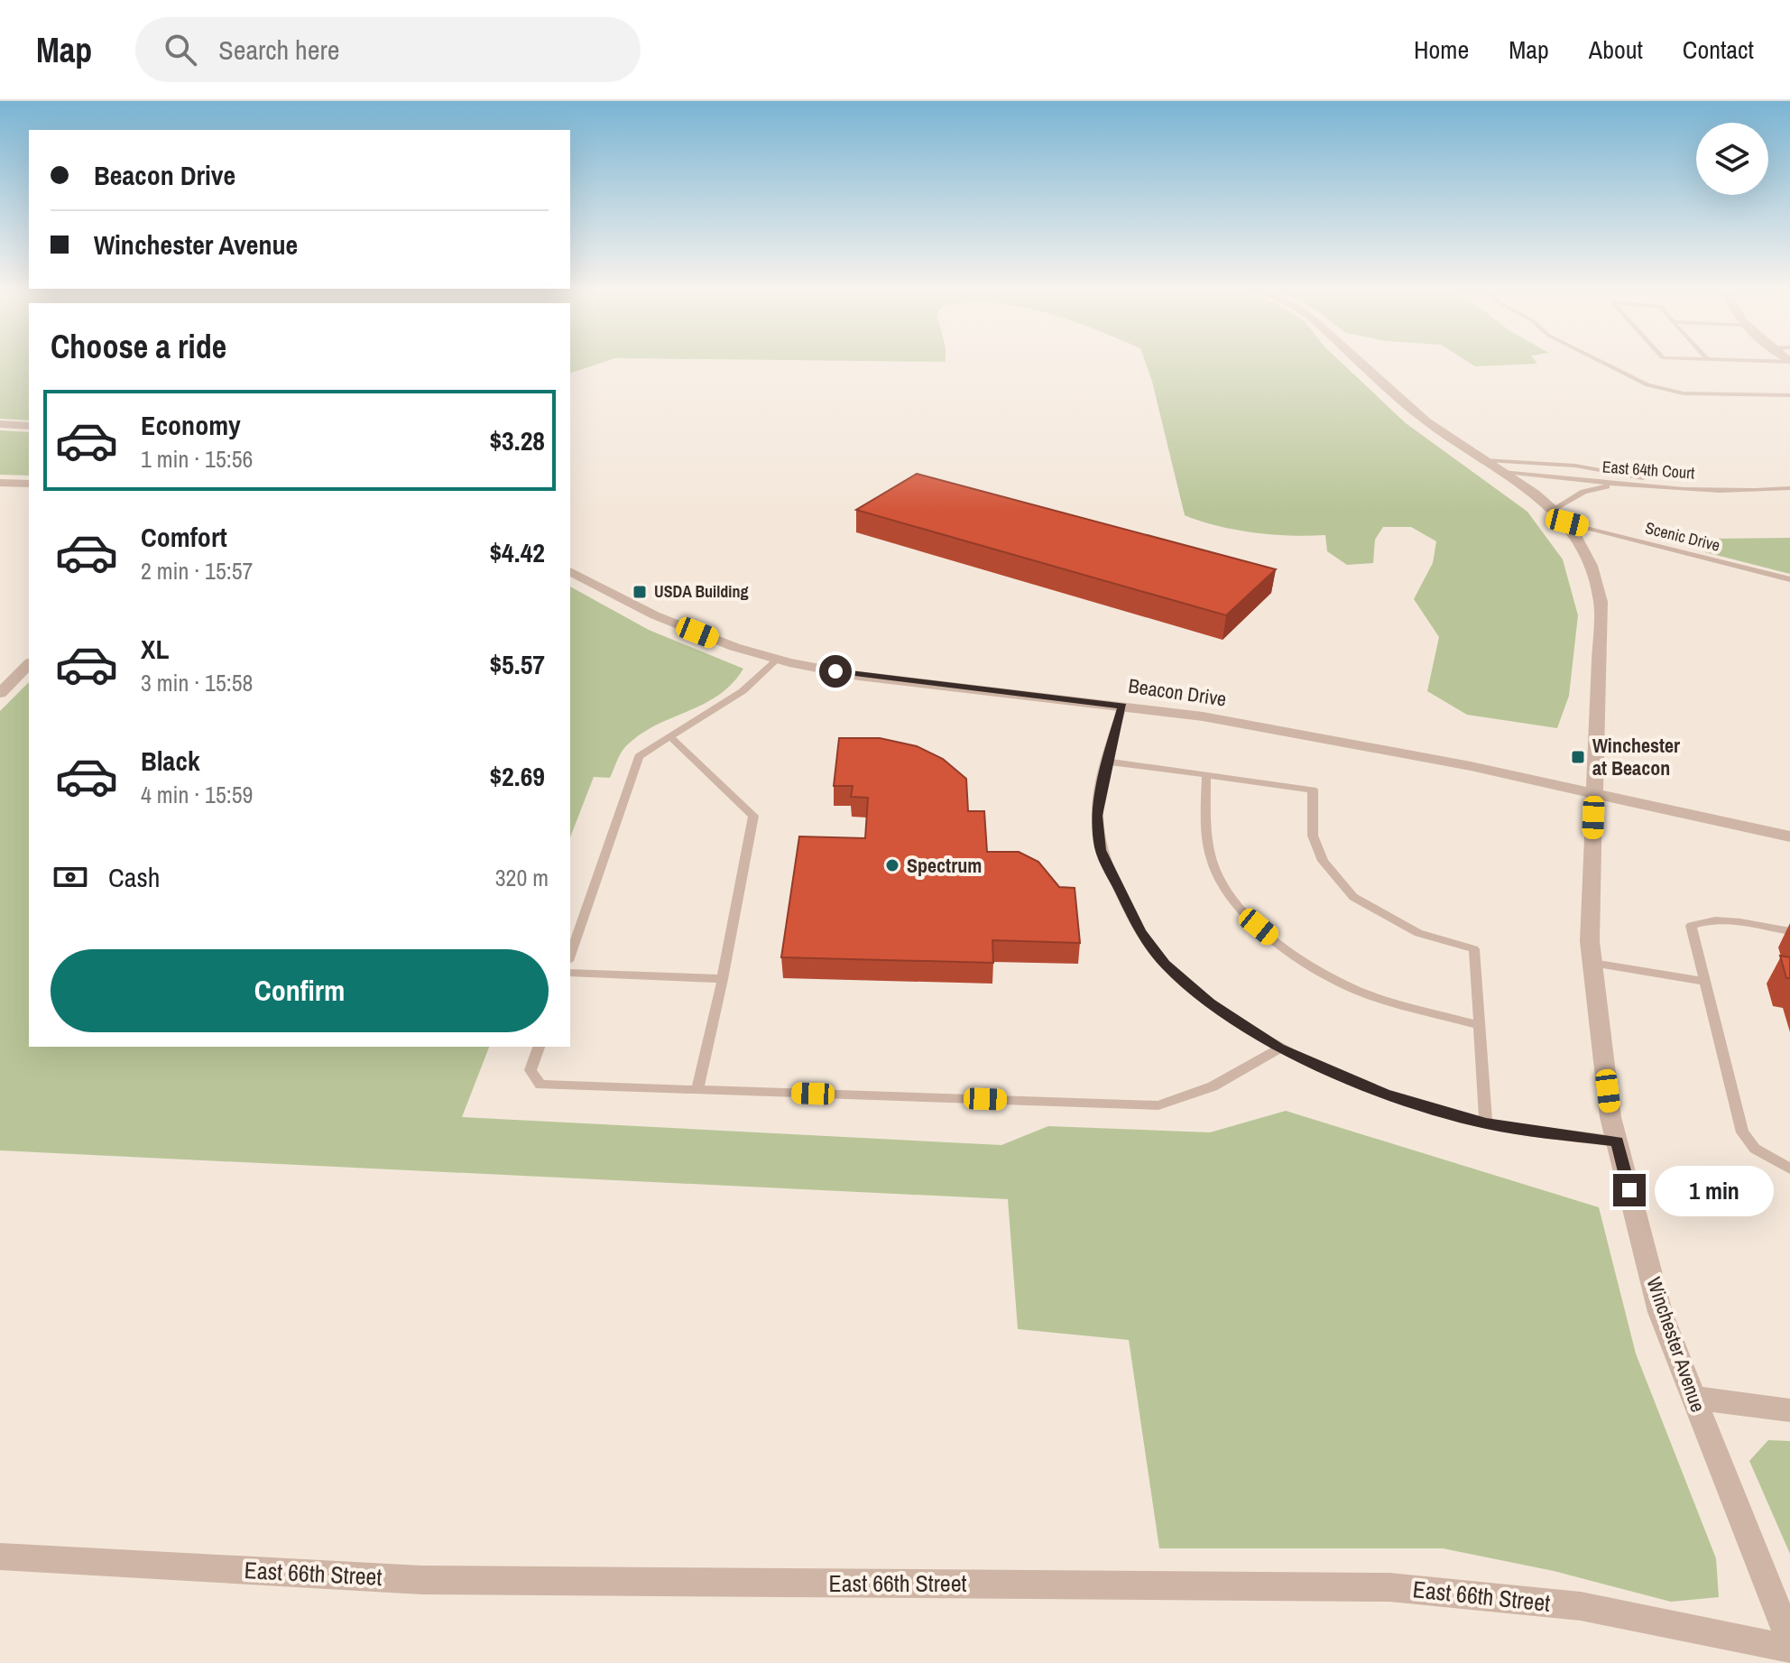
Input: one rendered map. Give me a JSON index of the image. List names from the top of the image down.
{
  "streets": {
    "street": ["Beacon Drive", "Winchester Avenue", "East 66th Street"],
    "lane": ["East 64th Court", "Scenic Drive"]
  },
  "crossings": [
    ["East 64th Court", "Winchester Avenue"],
    ["Scenic Drive", "Winchester Avenue"],
    ["Beacon Drive", "Winchester Avenue"]
  ],
  "places": {
    "transit": ["USDA Building", "Winchester at Beacon"],
    "other": ["Spectrum"]
  },
  "page": {
    "header": "Map",
    "search": "Search here",
    "nav": [
      "Home",
      "Map",
      "About",
      "Contact"
    ],
    "banner": ["Beacon Drive", "Winchester Avenue"],
    "heading": "Choose a ride",
    "list": [
      {
        "name": "Economy",
        "note": "1 min · 15:56",
        "value": "$3.28"
      },
      {
        "name": "Comfort",
        "note": "2 min · 15:57",
        "value": "$4.42"
      },
      {
        "name": "XL",
        "note": "3 min · 15:58",
        "value": "$5.57"
      },
      {
        "name": "Black",
        "note": "4 min · 15:59",
        "value": "$2.69"
      }
    ],
    "pay": ["Cash", "320 m"],
    "buttons": "Confirm",
    "bubble": "1 min"
  }
}
